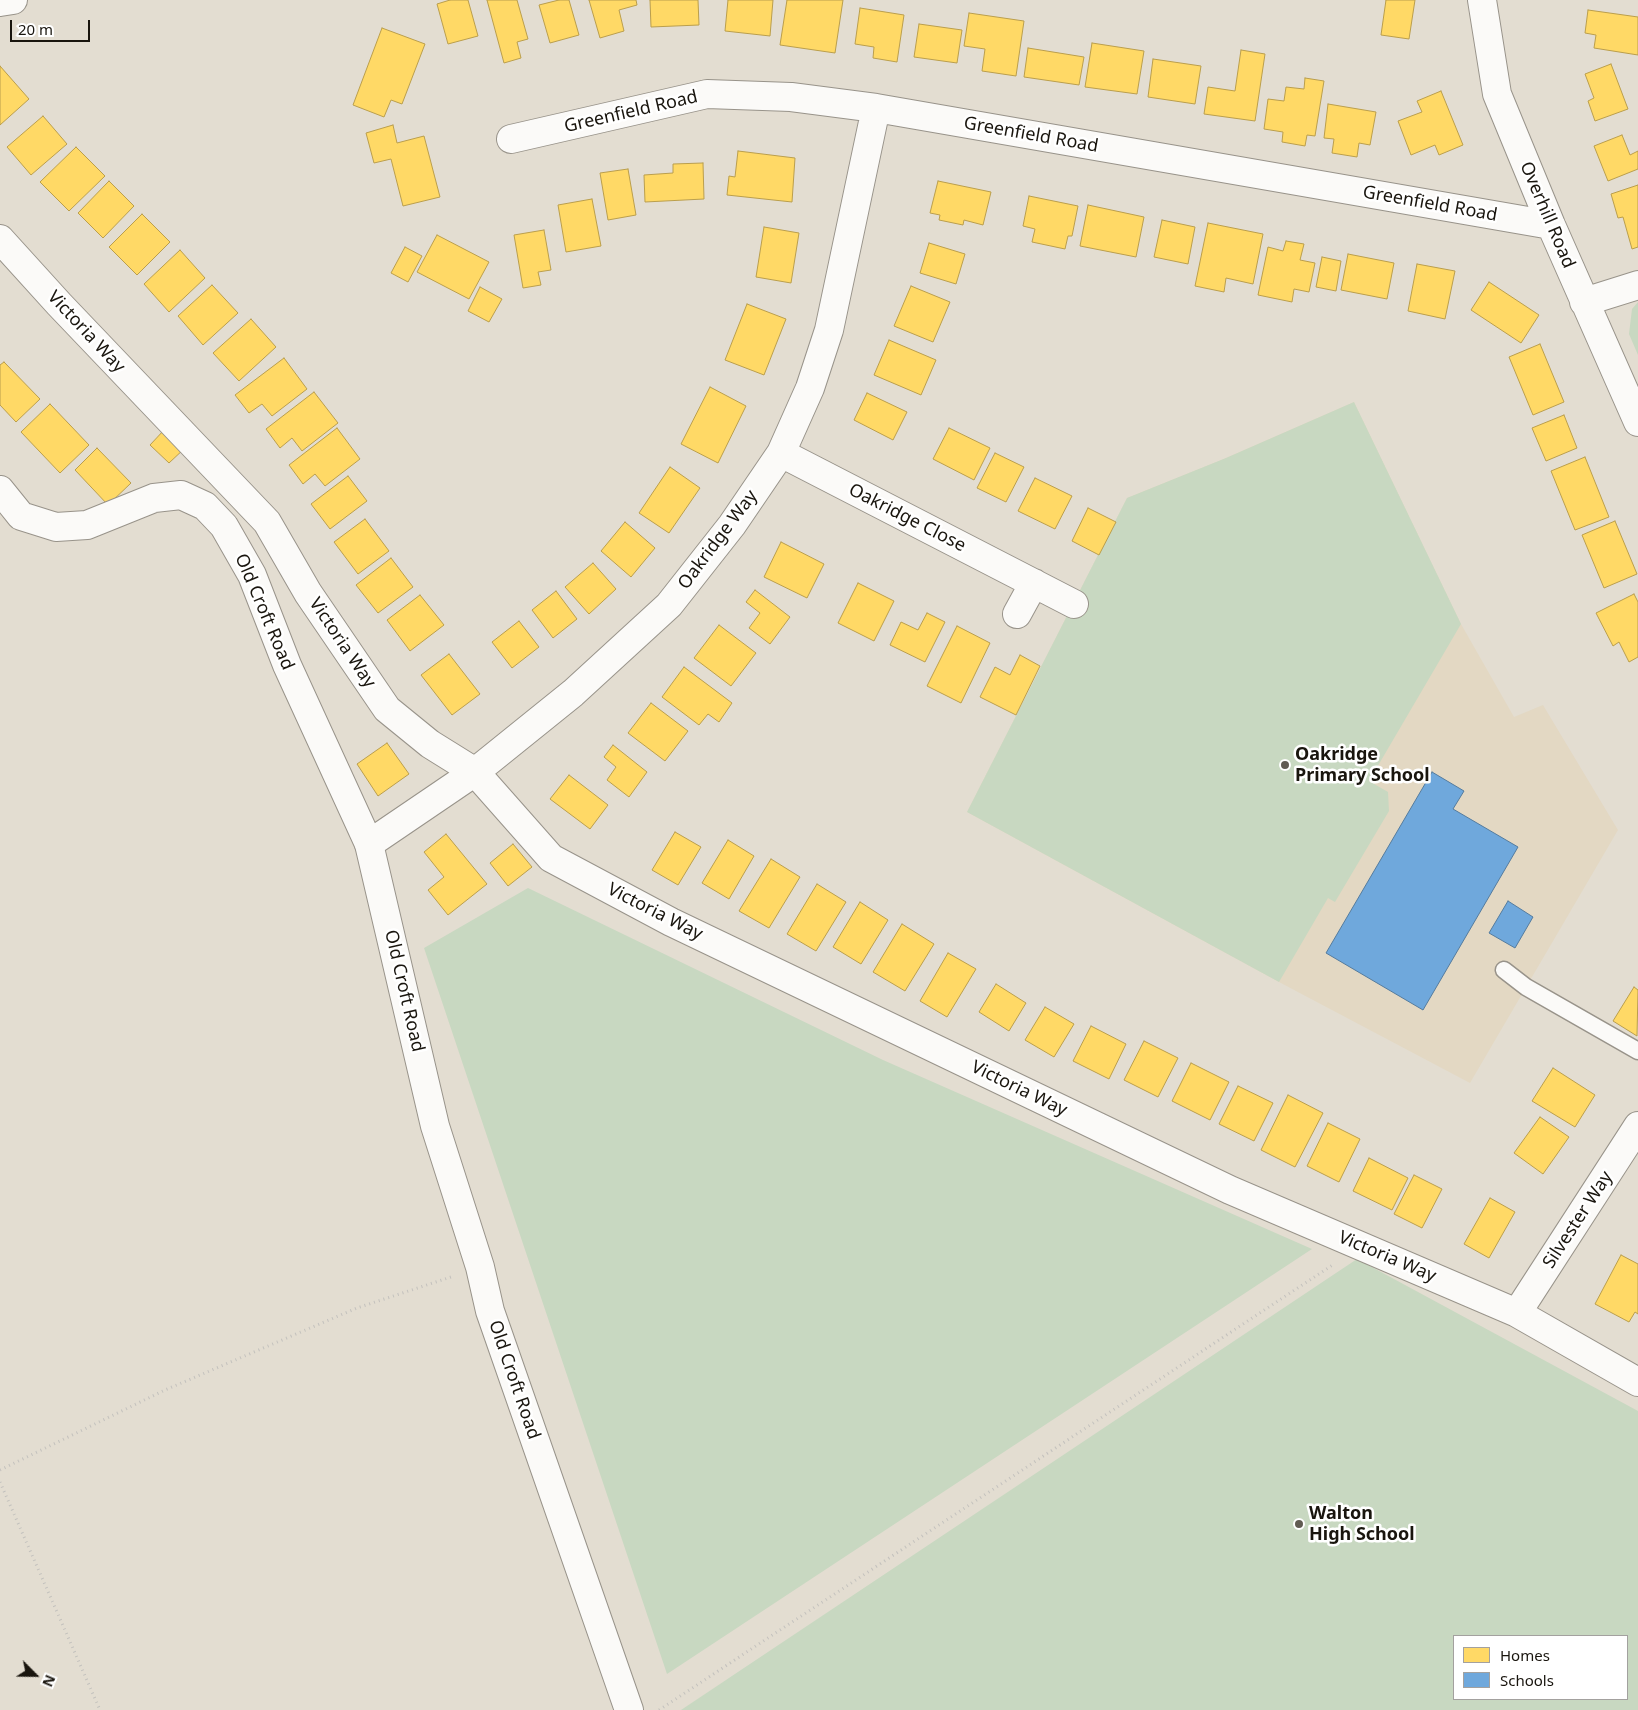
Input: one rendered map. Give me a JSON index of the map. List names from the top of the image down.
{
  "streets": {
    "street": [
      "Greenfield Road",
      "Overhill Road",
      "Victoria Way",
      "Oakridge Close",
      "Oakridge Way",
      "Old Croft Road",
      "Silvester Way"
    ]
  },
  "crossings": [
    ["Greenfield Road", "Overhill Road"],
    ["Greenfield Road", "Oakridge Way"],
    ["Victoria Way", "Oakridge Way"],
    ["Victoria Way", "Silvester Way"],
    ["Oakridge Close", "Oakridge Way"],
    ["Oakridge Way", "Old Croft Road"]
  ],
  "places": ["Oakridge Primary School", "Walton High School"],
  "legend": ["Homes", "Schools"],
  "scale_bar": "20 m",
  "north": "bottom right"
}
